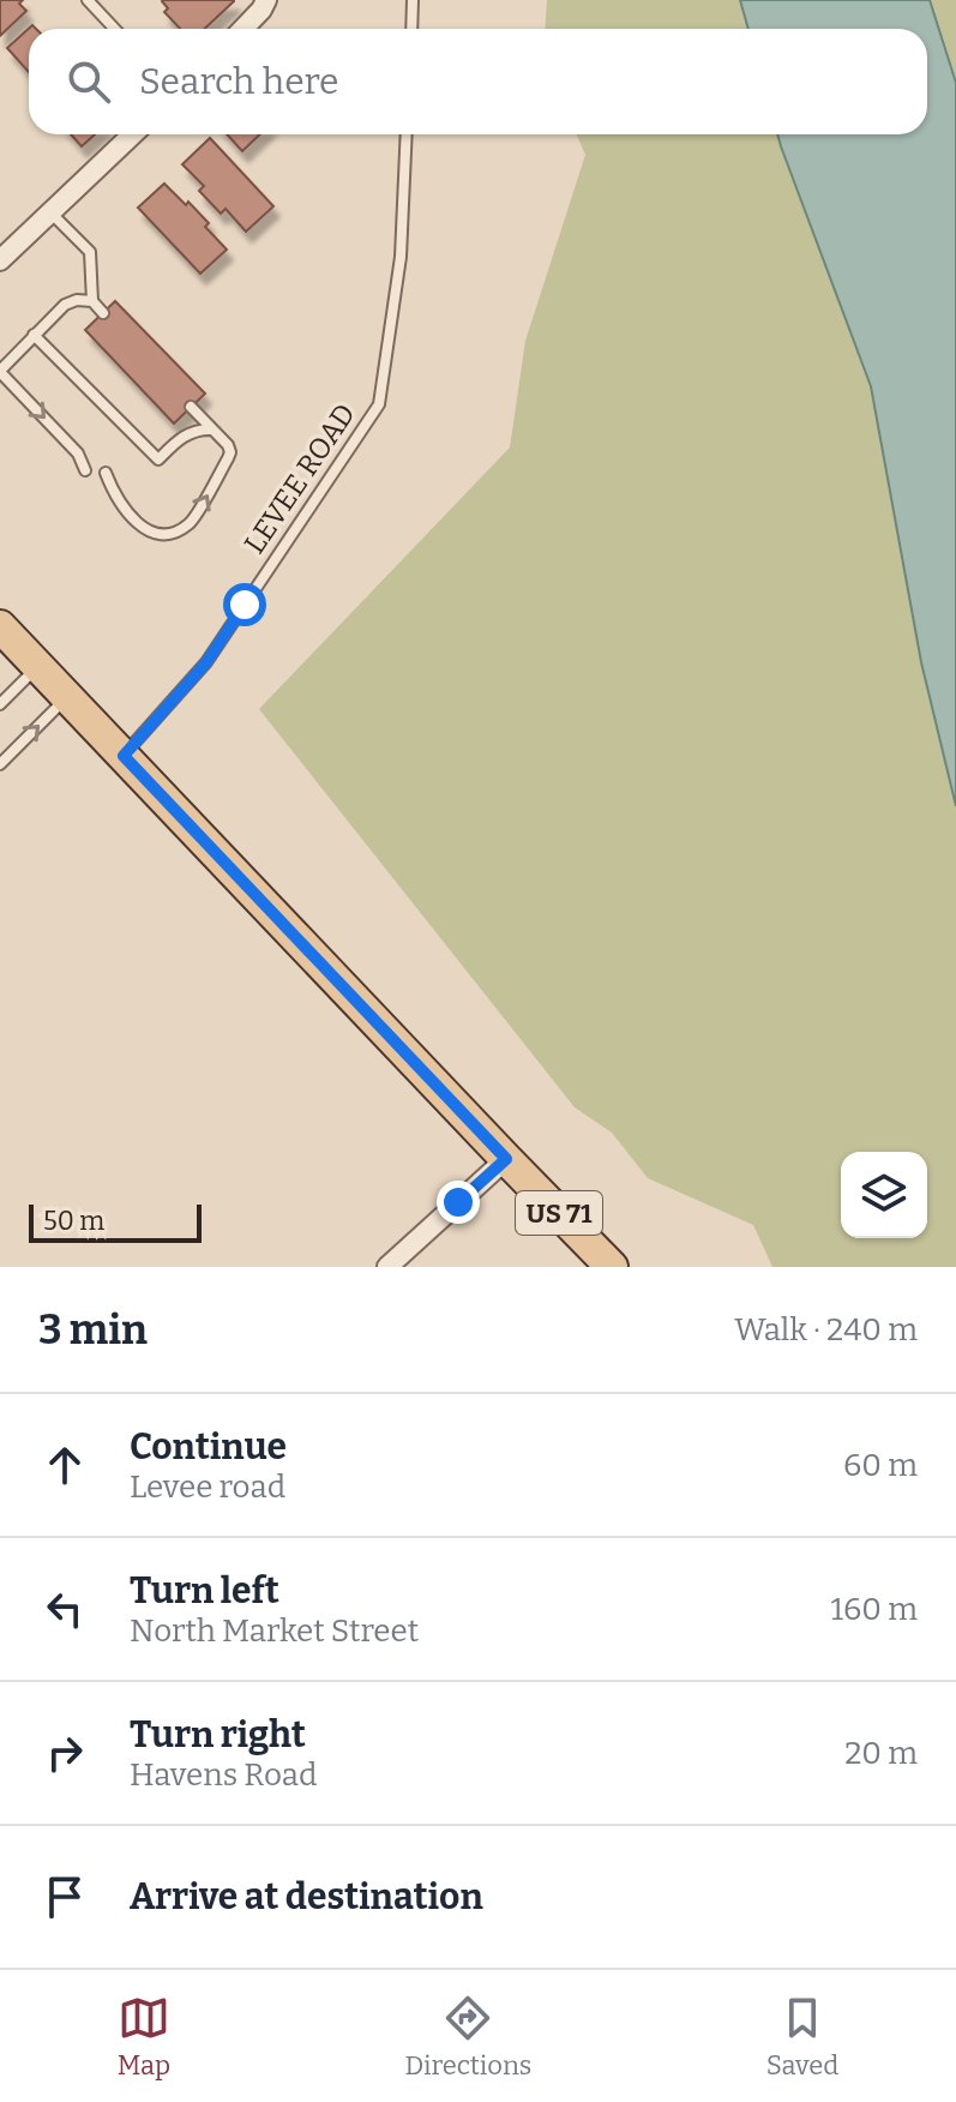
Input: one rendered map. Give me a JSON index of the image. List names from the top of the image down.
{
  "streets": {
    "main road": ["US 71"],
    "lane": ["LEVEE ROAD"]
  },
  "crossings": [
    ["LEVEE ROAD", "US 71"]
  ],
  "scale_bar": "50 m",
  "page": {
    "search": "Search here",
    "scale": "50 m",
    "heading": ["3 min", "Walk · 240 m"],
    "list": [
      ["Continue", "Levee road", "60 m"],
      ["Turn left", "North Market Street", "160 m"],
      ["Turn right", "Havens Road", "20 m"],
      "Arrive at destination"
    ],
    "nav": ["Map", "Directions", "Saved"]
  }
}
